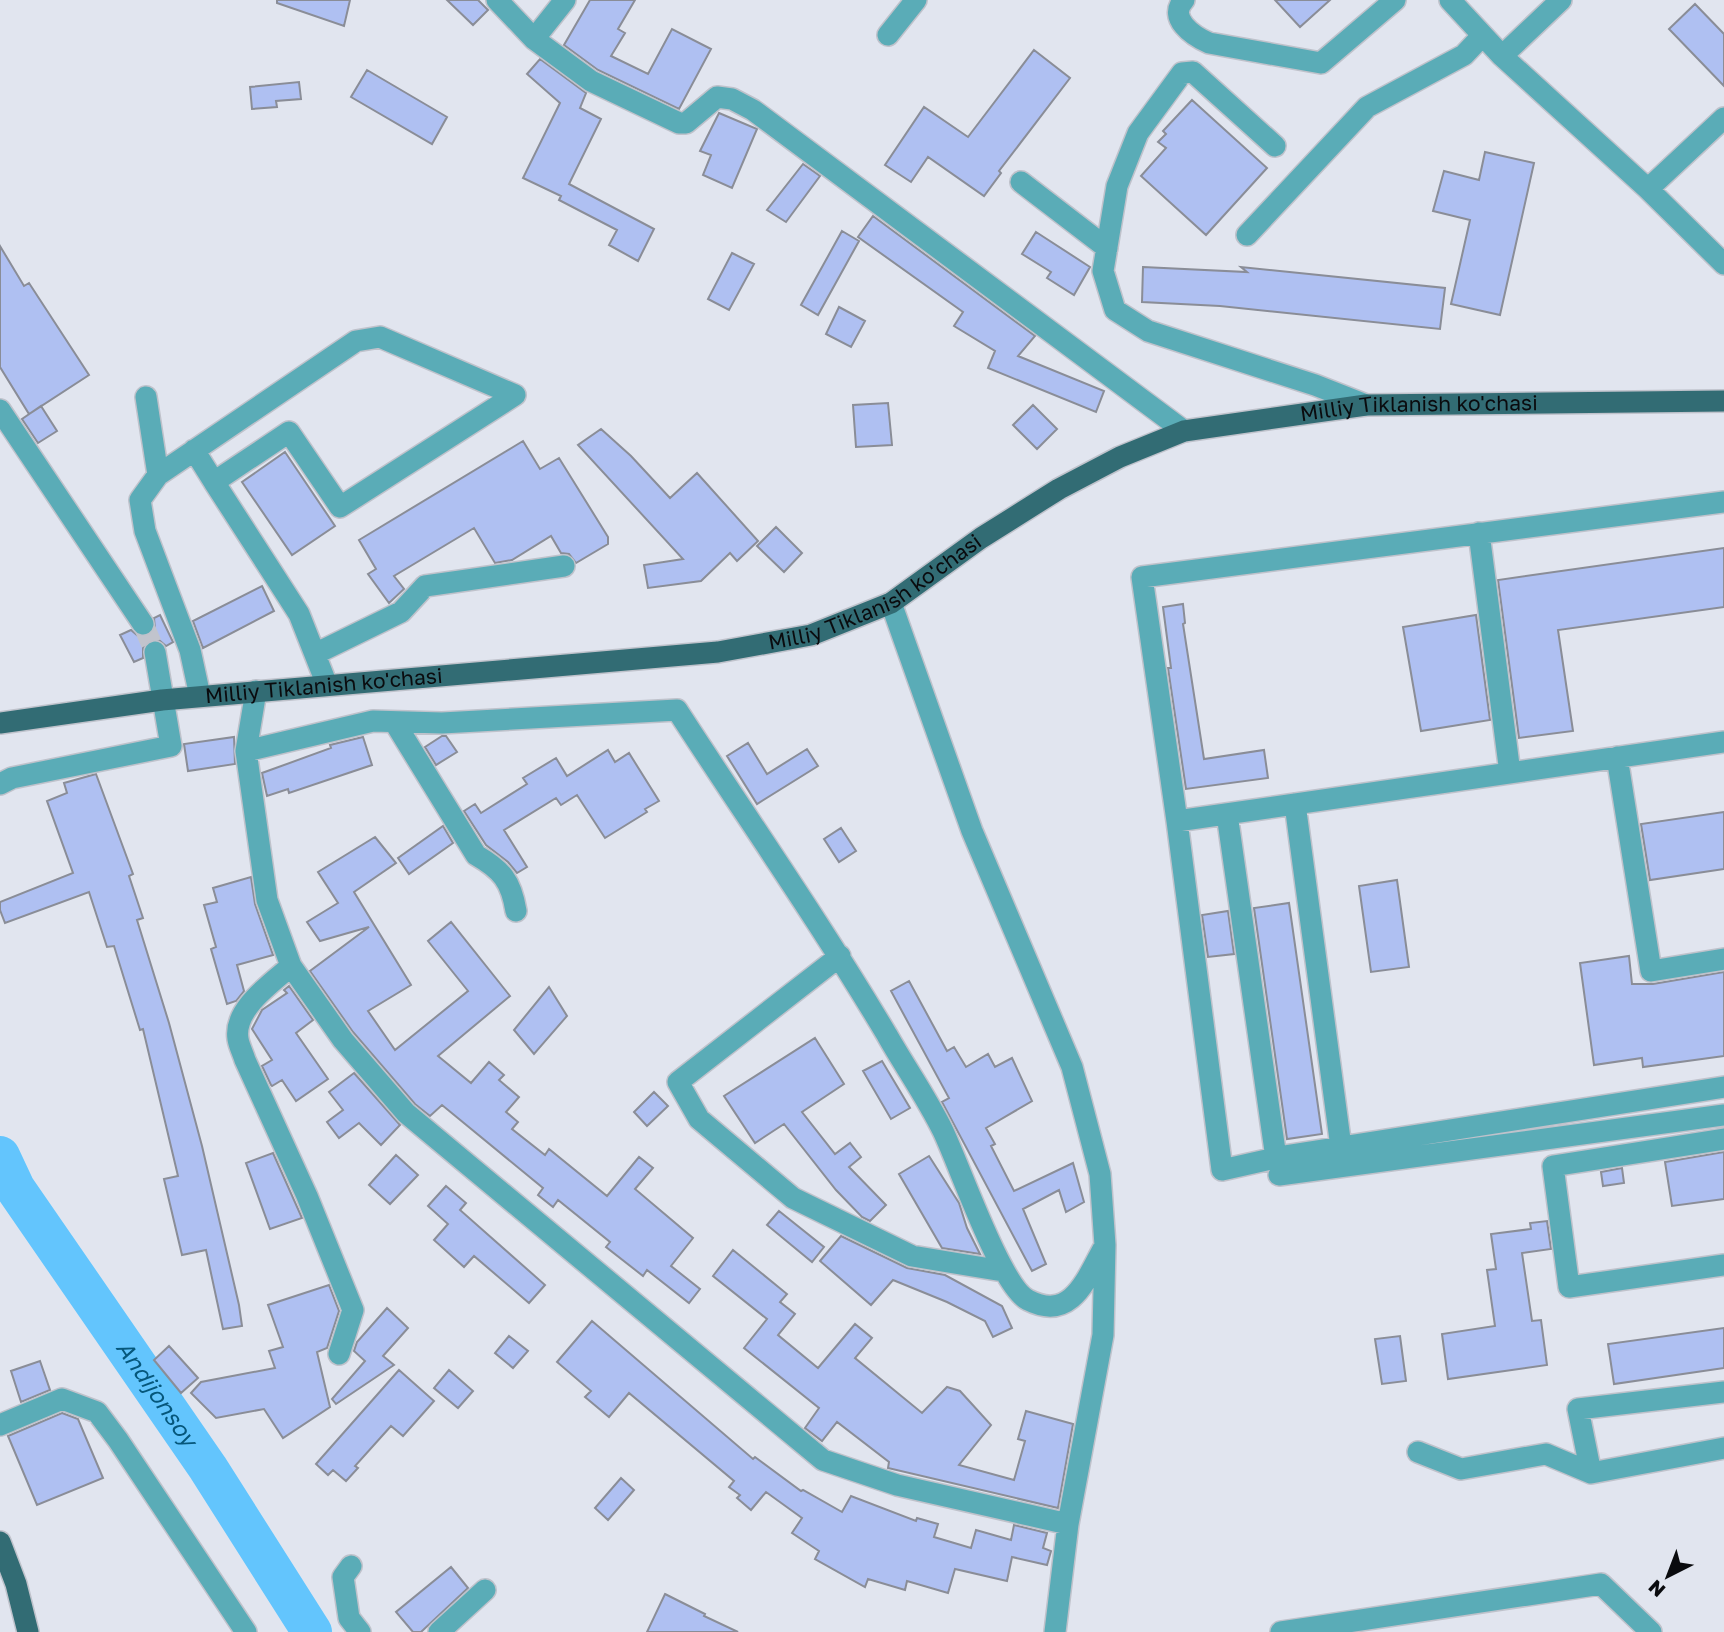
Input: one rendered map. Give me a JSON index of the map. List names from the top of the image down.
{
  "streets": {
    "main road": ["Milliy Tiklanish ko'chasi"]
  },
  "water": ["Andijonsoy"],
  "north": "bottom left"
}
